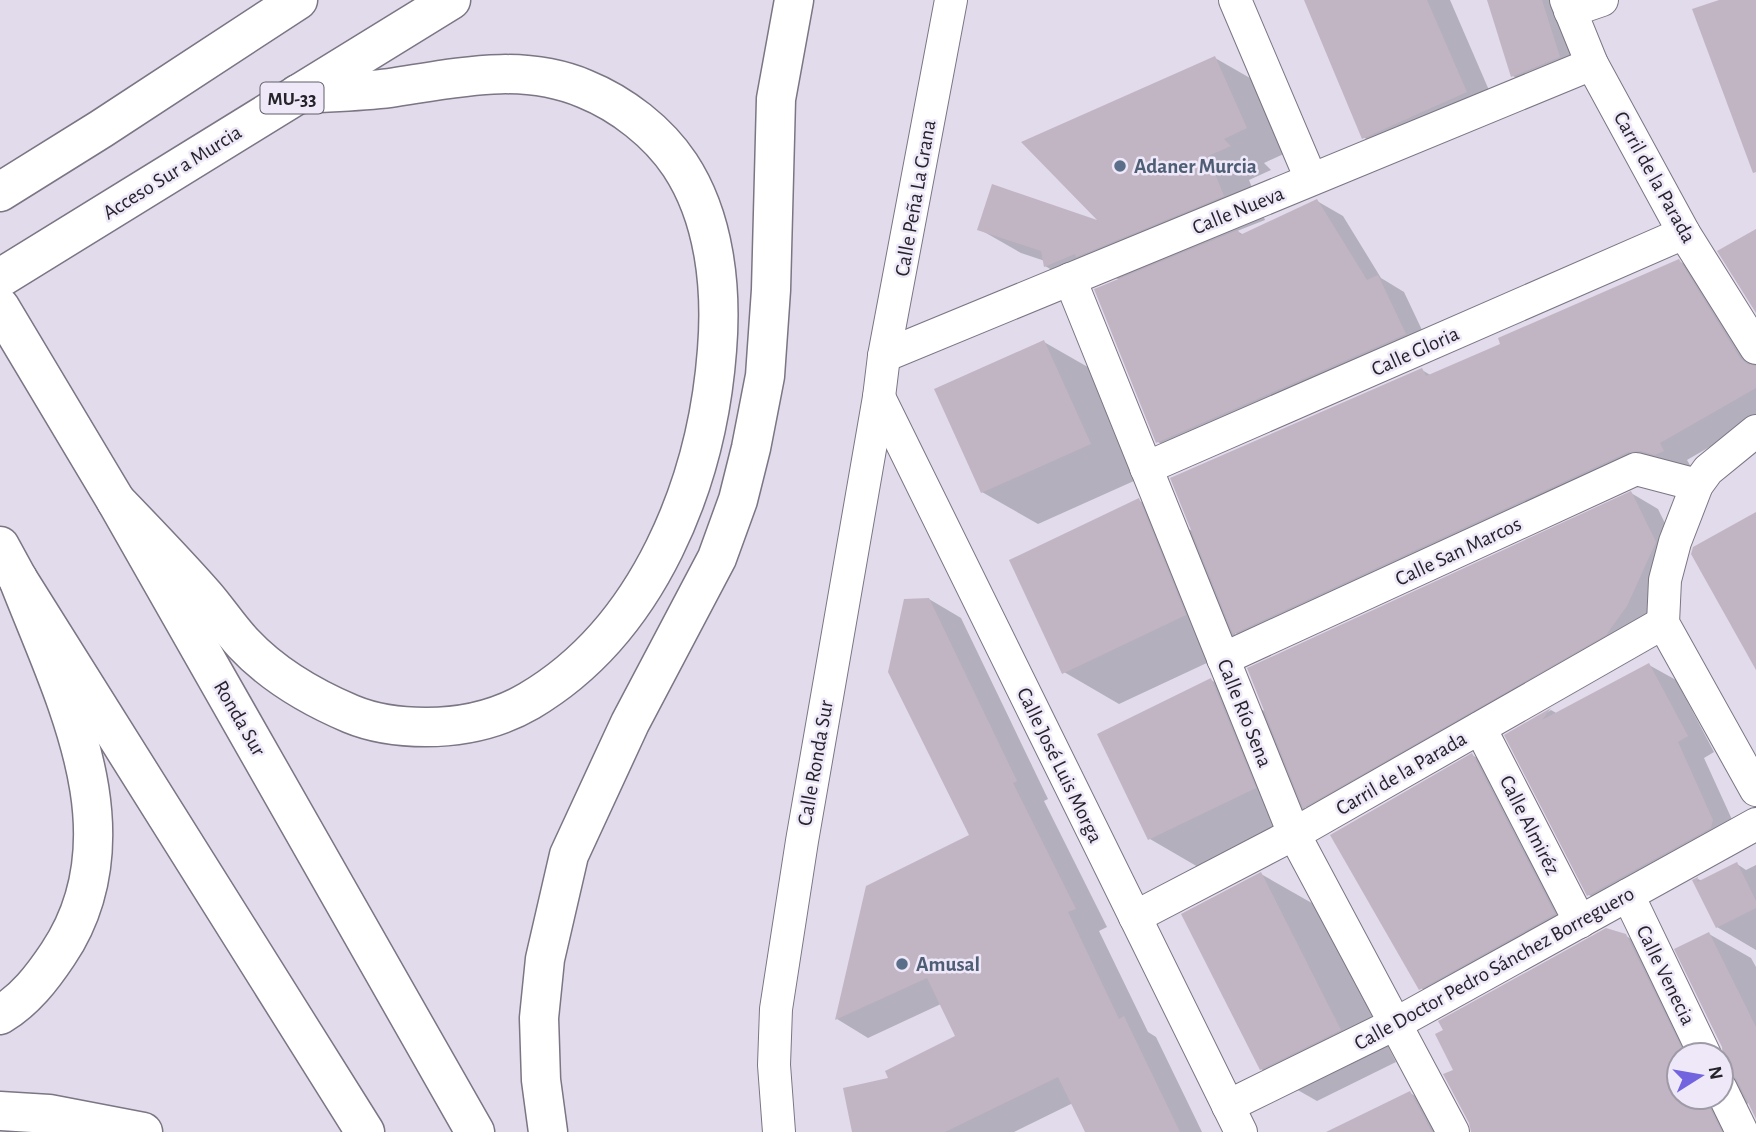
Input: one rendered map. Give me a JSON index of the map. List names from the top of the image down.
{
  "streets": {
    "main road": ["MU-33", "Acceso Sur a Murcia", "Ronda Sur"],
    "street": [
      "Carril de la Parada",
      "Calle Peña La Grana",
      "Calle Nueva",
      "Calle Gloria",
      "Calle San Marcos",
      "Calle Río Sena",
      "Calle Ronda Sur",
      "Calle José Luis Morga",
      "Calle Almiréz",
      "Calle Doctor Pedro Sánchez Borreguero",
      "Calle Venecia"
    ]
  },
  "crossings": [
    ["Carril de la Parada", "Calle Nueva"],
    ["Carril de la Parada", "Calle Gloria"],
    ["Carril de la Parada", "Calle Río Sena"],
    ["Carril de la Parada", "Calle José Luis Morga"],
    ["Carril de la Parada", "Calle Almiréz"],
    ["Calle Peña La Grana", "Calle Nueva"],
    ["Calle Peña La Grana", "Calle Ronda Sur"],
    ["Calle Peña La Grana", "Calle José Luis Morga"],
    ["Calle Nueva", "Calle Río Sena"],
    ["Calle Gloria", "Calle Río Sena"],
    ["Calle San Marcos", "Calle Río Sena"],
    ["Calle Río Sena", "Calle Doctor Pedro Sánchez Borreguero"],
    ["Calle Ronda Sur", "Calle José Luis Morga"],
    ["Calle José Luis Morga", "Calle Doctor Pedro Sánchez Borreguero"],
    ["Calle Almiréz", "Calle Doctor Pedro Sánchez Borreguero"],
    ["Calle Doctor Pedro Sánchez Borreguero", "Calle Venecia"]
  ],
  "places": ["Adaner Murcia", "Amusal"],
  "north": "right"
}
